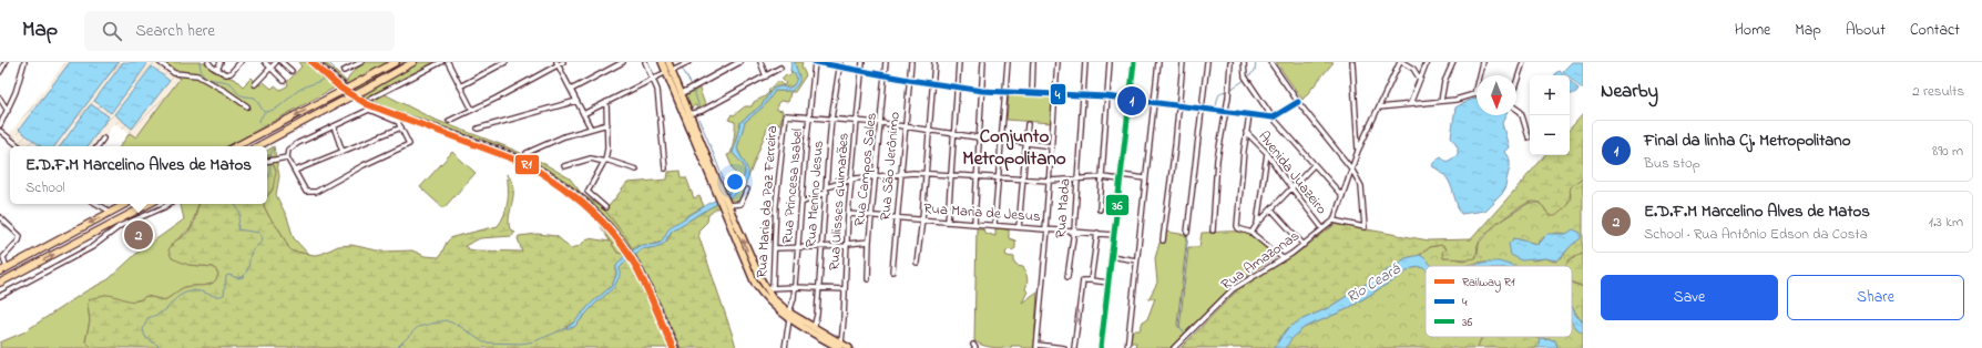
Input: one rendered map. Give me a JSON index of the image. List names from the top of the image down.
{
  "streets": {
    "street": [
      "Rua São Jerônimo",
      "Rua Campos Sales",
      "Avenida Juazeiro",
      "Rua Princesa Isabel",
      "Rua Menino Jesus",
      "Rua Maria da Paz Ferreira",
      "Rua Ulisses Guimarães",
      "Rua Mada",
      "Rua Maria de Jesus",
      "Rua Amazonas"
    ]
  },
  "crossings": [
    ["Rua São Jerônimo", "Rua Maria de Jesus"],
    ["Rua Campos Sales", "Rua Maria de Jesus"],
    ["Avenida Juazeiro", "Rua Amazonas"],
    ["Rua Princesa Isabel", "Rua Maria da Paz Ferreira"],
    ["Rua Ulisses Guimarães", "Rua Maria de Jesus"],
    ["Rua Mada", "Rua Maria de Jesus"]
  ],
  "districts": ["Conjunto Metropolitano"],
  "water": ["Rio Ceará"],
  "lines": ["rail line R1", "transit line 4", "transit line 36"],
  "legend": ["Railway R1", "4", "36"],
  "north": "bottom",
  "page": {
    "header": "Map",
    "search": "Search here",
    "nav": [
      "Home",
      "Map",
      "About",
      "Contact"
    ],
    "heading": ["Nearby", "2 results"],
    "map_buttons": ["+", "−"],
    "pins": ["1", "2"],
    "list": [
      {
        "mark": "1",
        "name": "Final da linha Cj. Metropolitano",
        "note": "Bus stop",
        "value": "890 m"
      },
      {
        "mark": "2",
        "name": "E.D.F.M Marcelino Alves de Matos",
        "note": "School · Rua Antônio Edson da Costa",
        "value": "1.3 km"
      }
    ],
    "popup": ["E.D.F.M Marcelino Alves de Matos", "School"],
    "buttons": ["Save", "Share"]
  }
}
